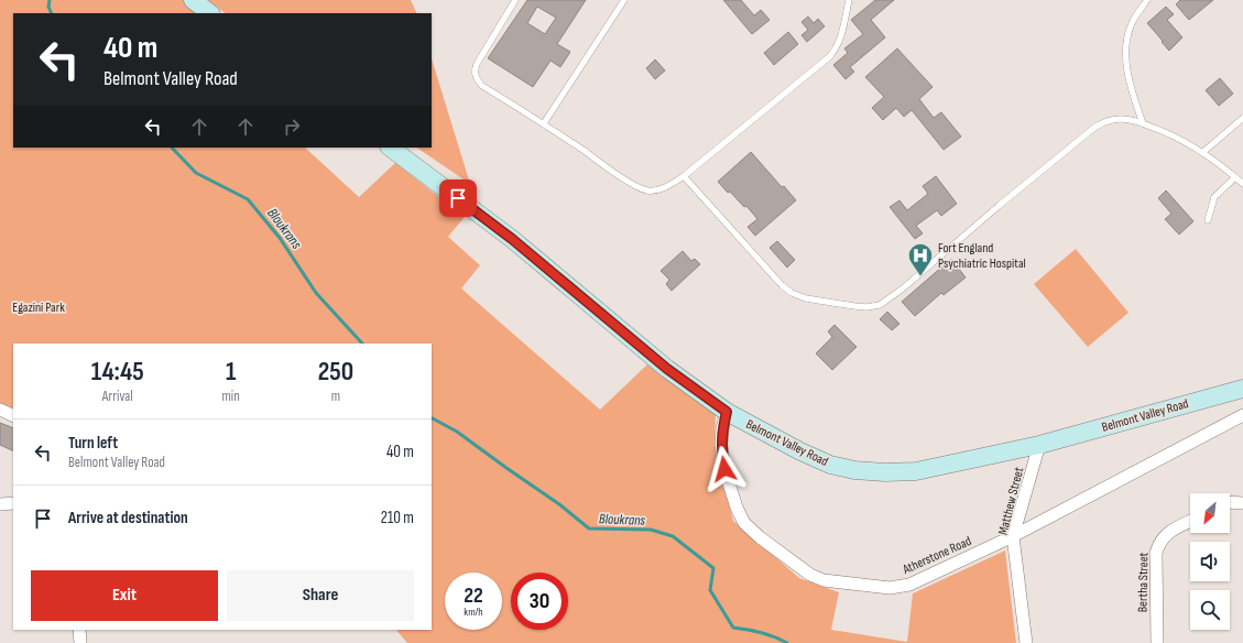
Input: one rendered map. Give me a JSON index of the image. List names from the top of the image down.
{
  "streets": {
    "street": [
      "Belmont Valley Road",
      "Matthew Street",
      "Atherstone Road",
      "Bertha Street"
    ]
  },
  "crossings": [
    ["Belmont Valley Road", "Matthew Street"],
    ["Belmont Valley Road", "Atherstone Road"],
    ["Matthew Street", "Atherstone Road"]
  ],
  "water": ["Bloukrans"],
  "parks": ["Egazini Park"],
  "places": {
    "hospital": ["Fort England Psychiatric Hospital"]
  },
  "north": "bottom left",
  "page": {
    "turn": ["40 m", "Belmont Valley Road"],
    "eta": [
      "14:45",
      "Arrival",
      "1",
      "min",
      "250",
      "m"
    ],
    "list": [
      {
        "name": "Turn left",
        "note": "Belmont Valley Road",
        "value": "40 m"
      },
      {
        "name": "Arrive at destination",
        "value": "210 m"
      }
    ],
    "buttons": ["Exit", "Share"],
    "speed": "22 km/h",
    "limit": "30"
  }
}
